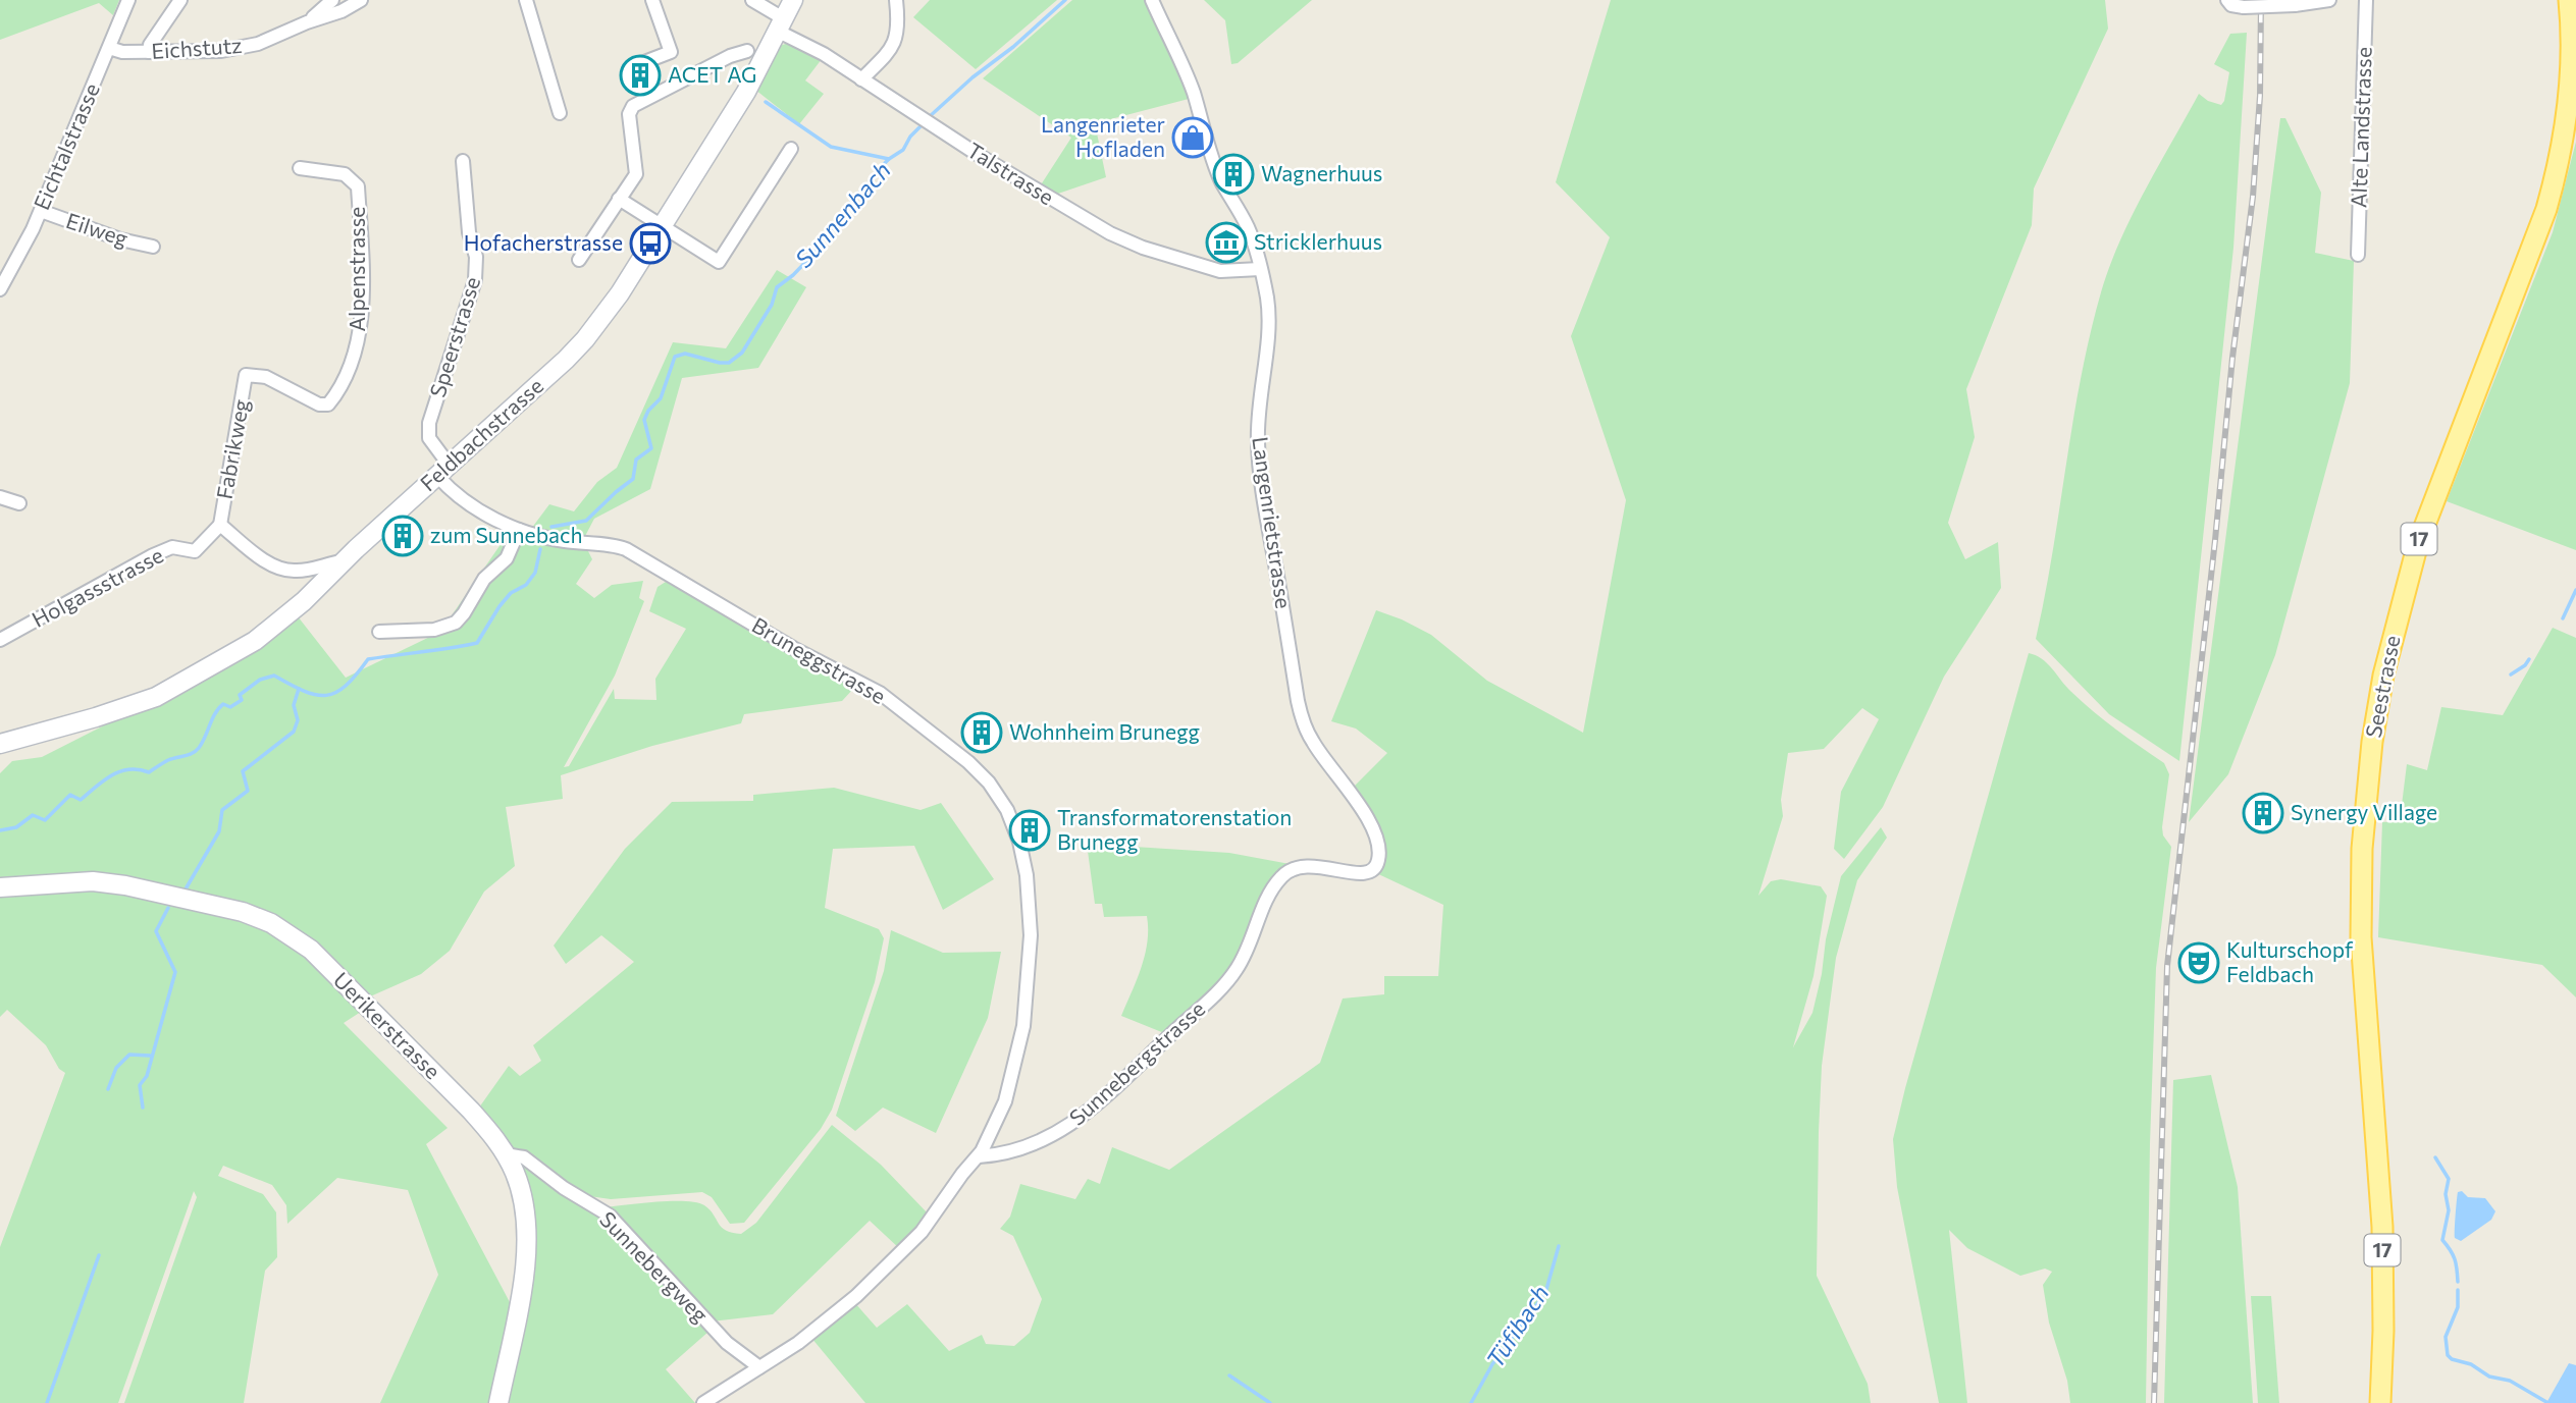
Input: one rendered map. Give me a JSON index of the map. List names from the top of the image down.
{
  "streets": {
    "main road": [
      "Feldbachstrasse",
      "17",
      "Seestrasse",
      "Uerikerstrasse"
    ],
    "street": [
      "Eichstutz",
      "Alte Landstrasse",
      "Eichtalstrasse",
      "Talstrasse",
      "Eilweg",
      "Alpenstrasse",
      "Speerstrasse",
      "Fabrikweg",
      "Langenrietstrasse",
      "Holgassstrasse",
      "Bruneggstrasse",
      "Sunnebergstrasse",
      "Sunnebergweg"
    ]
  },
  "crossings": [
    ["Eichstutz", "Eichtalstrasse"],
    ["Eichtalstrasse", "Eilweg"],
    ["Talstrasse", "Feldbachstrasse"],
    ["Talstrasse", "Langenrietstrasse"],
    ["Alpenstrasse", "Fabrikweg"],
    ["Speerstrasse", "Feldbachstrasse"],
    ["Speerstrasse", "Bruneggstrasse"],
    ["Feldbachstrasse", "Bruneggstrasse"],
    ["Fabrikweg", "Holgassstrasse"],
    ["Langenrietstrasse", "Sunnebergstrasse"],
    ["Bruneggstrasse", "Sunnebergstrasse"],
    ["Uerikerstrasse", "Sunnebergweg"]
  ],
  "water": ["Sunnenbach", "Tüfibach"],
  "places": {
    "building": [
      "ACET AG",
      "Wagnerhuus",
      "zum Sunnebach",
      "Wohnheim Brunegg",
      "Synergy Village",
      "Transformatorenstation Brunegg"
    ],
    "shop": ["Langenrieter Hofladen"],
    "museum": ["Stricklerhuus"],
    "bus stop": ["Hofacherstrasse"],
    "theatre": ["Kulturschopf Feldbach"]
  }
}
